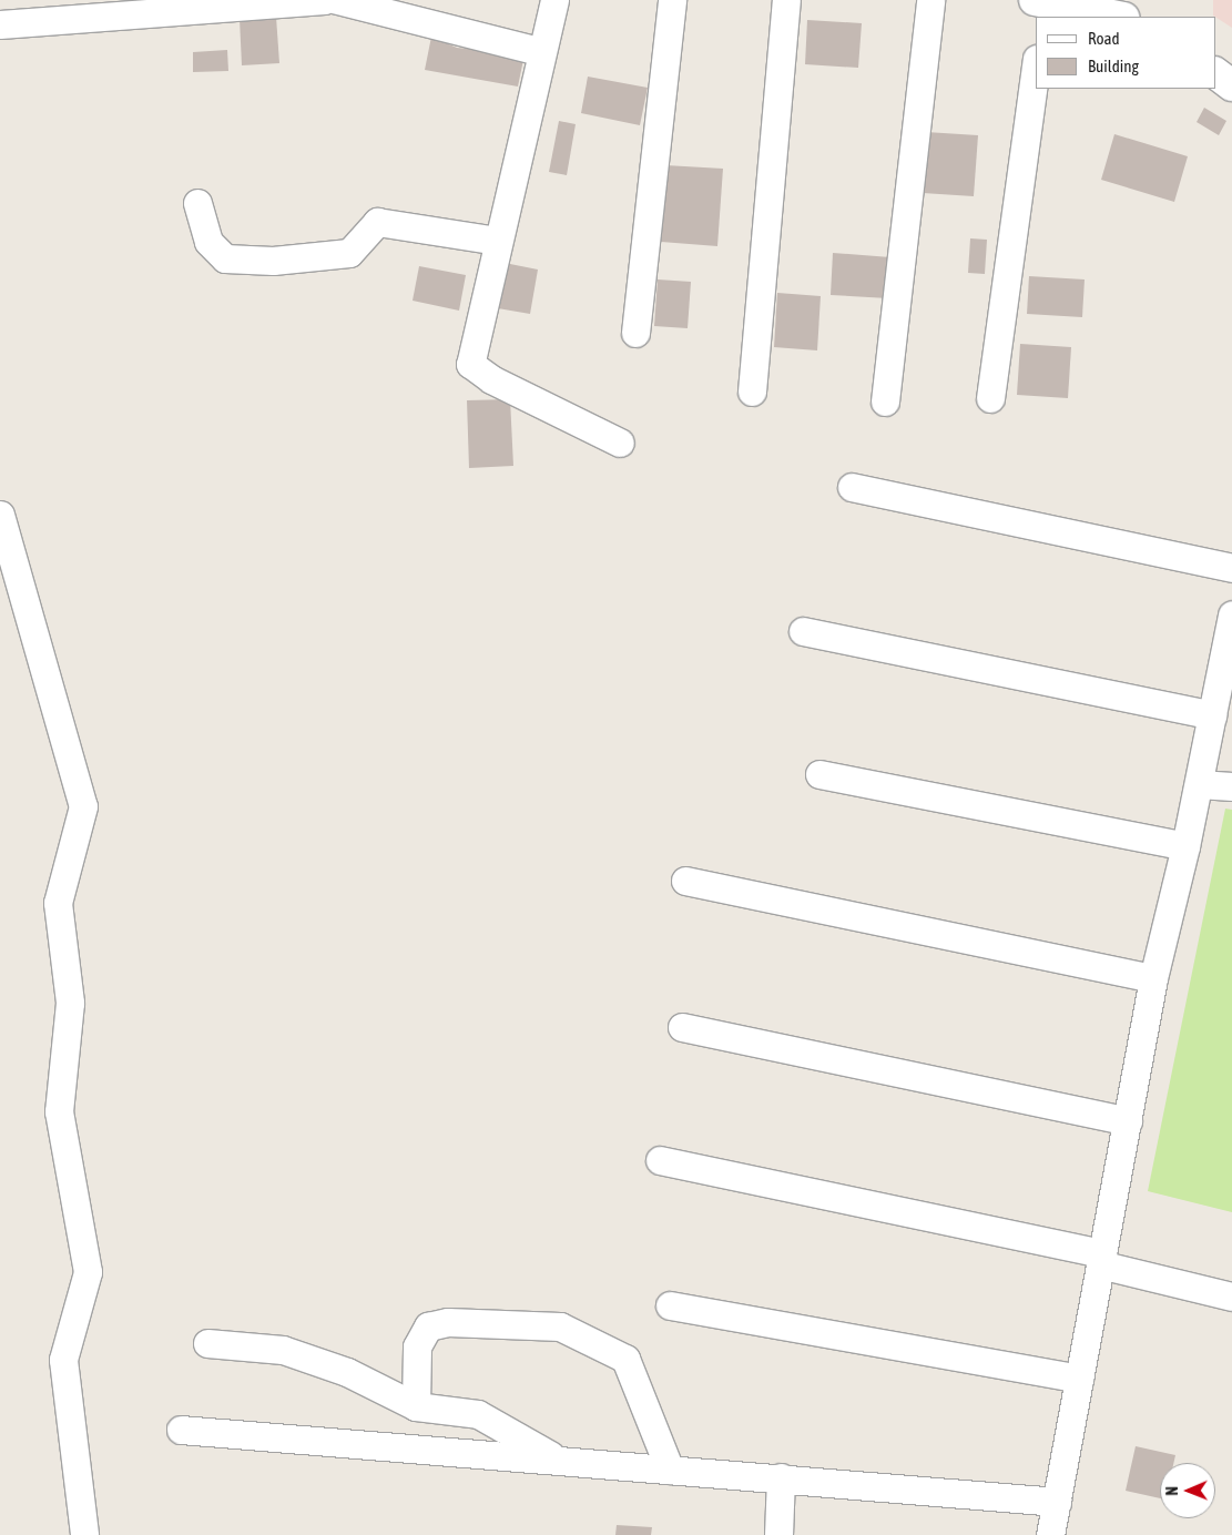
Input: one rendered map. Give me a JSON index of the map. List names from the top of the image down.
{
  "legend": ["Road", "Building"],
  "north": "left"
}
